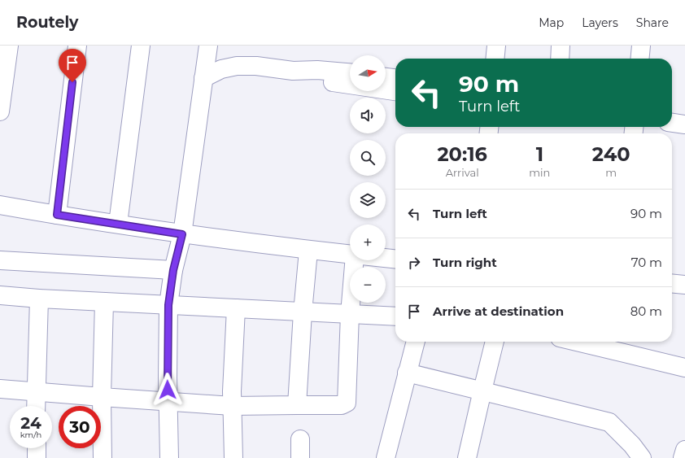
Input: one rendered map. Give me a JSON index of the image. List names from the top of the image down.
{
  "north": "right",
  "page": {
    "header": "Routely",
    "nav": ["Map", "Layers", "Share"],
    "map_buttons": ["+", "−"],
    "turn": ["90 m", "Turn left"],
    "eta": [
      "20:16",
      "Arrival",
      "1",
      "min",
      "240",
      "m"
    ],
    "list": [
      {
        "name": "Turn left",
        "value": "90 m"
      },
      {
        "name": "Turn right",
        "value": "70 m"
      },
      {
        "name": "Arrive at destination",
        "value": "80 m"
      }
    ],
    "speed": "24 km/h",
    "limit": "30"
  }
}
